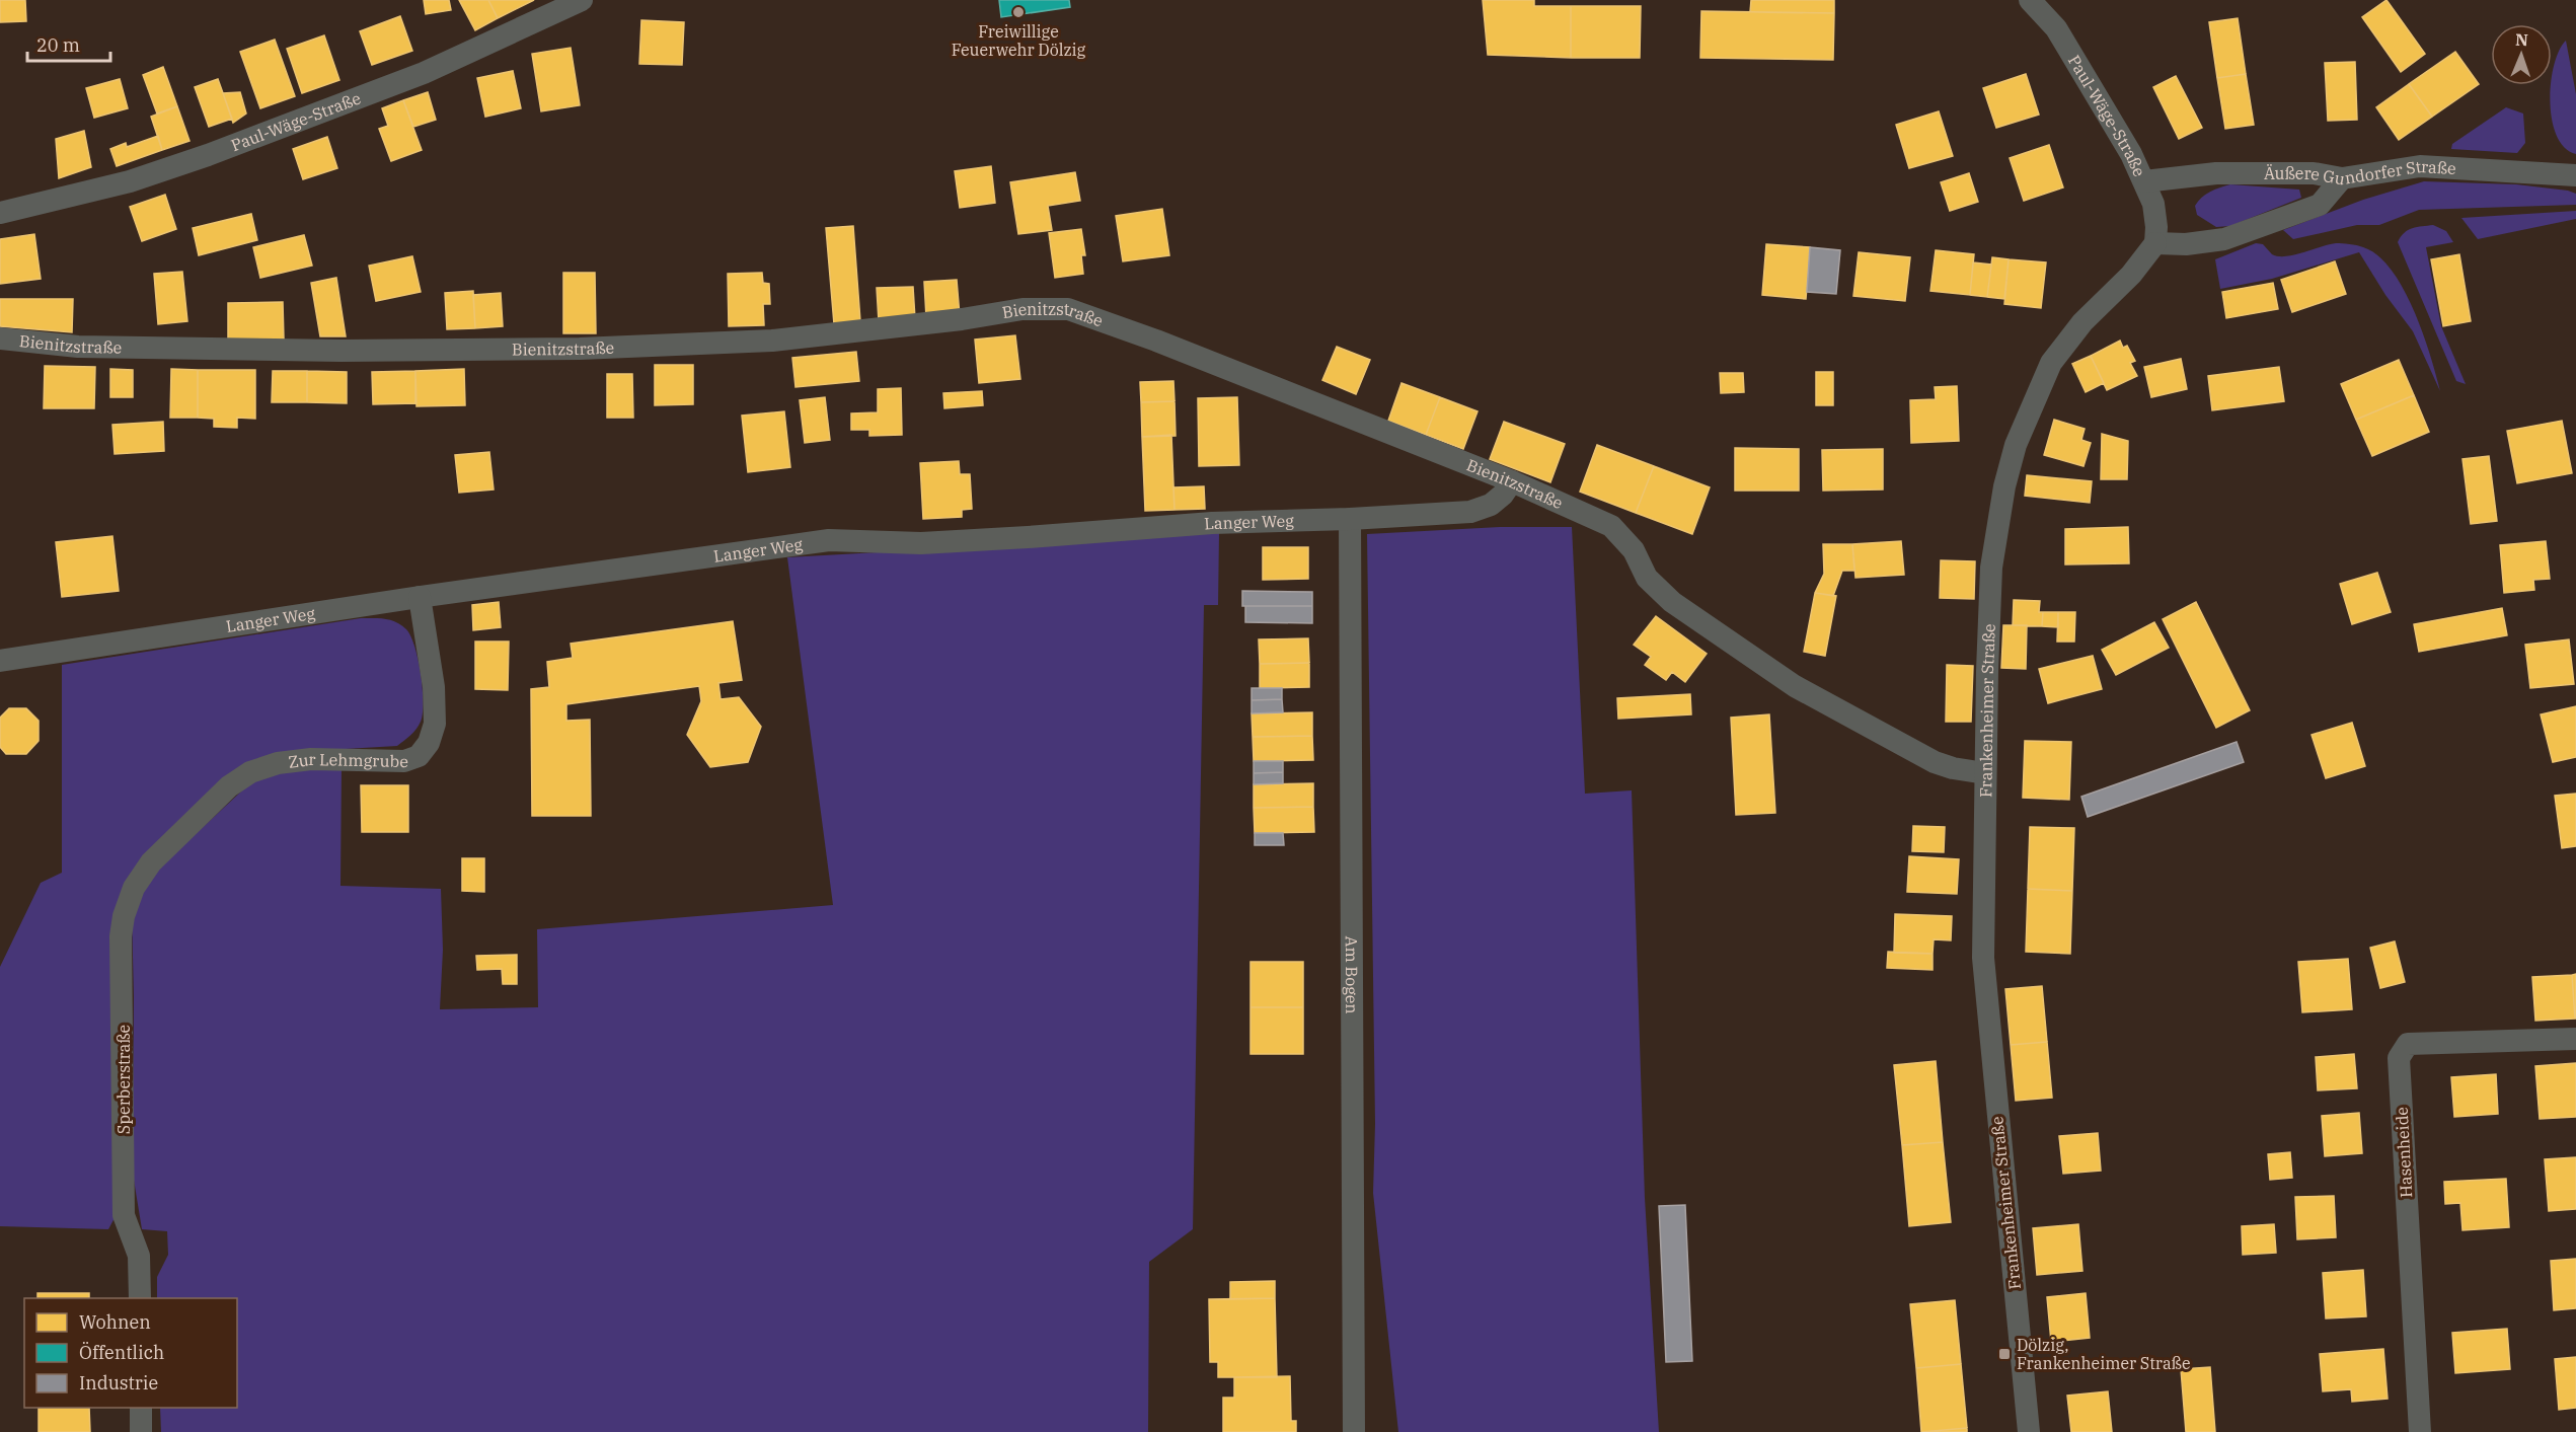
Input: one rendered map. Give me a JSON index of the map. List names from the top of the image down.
{
  "streets": {
    "street": [
      "Paul-Wäge-Straße",
      "Äußere Gundorfer Straße",
      "Bienitzstraße",
      "Langer Weg",
      "Frankenheimer Straße",
      "Zur Lehmgrube",
      "Am Bogen",
      "Sperberstraße",
      "Hasenheide"
    ]
  },
  "crossings": [
    ["Paul-Wäge-Straße", "Äußere Gundorfer Straße"],
    ["Paul-Wäge-Straße", "Frankenheimer Straße"],
    ["Bienitzstraße", "Langer Weg"],
    ["Bienitzstraße", "Frankenheimer Straße"],
    ["Langer Weg", "Zur Lehmgrube"],
    ["Langer Weg", "Am Bogen"],
    ["Zur Lehmgrube", "Sperberstraße"]
  ],
  "places": {
    "other": ["Freiwillige Feuerwehr Dölzig"],
    "transit": ["Dölzig, Frankenheimer Straße"]
  },
  "legend": ["Wohnen", "Öffentlich", "Industrie"],
  "scale_bar": "20 m",
  "north": "top"
}
